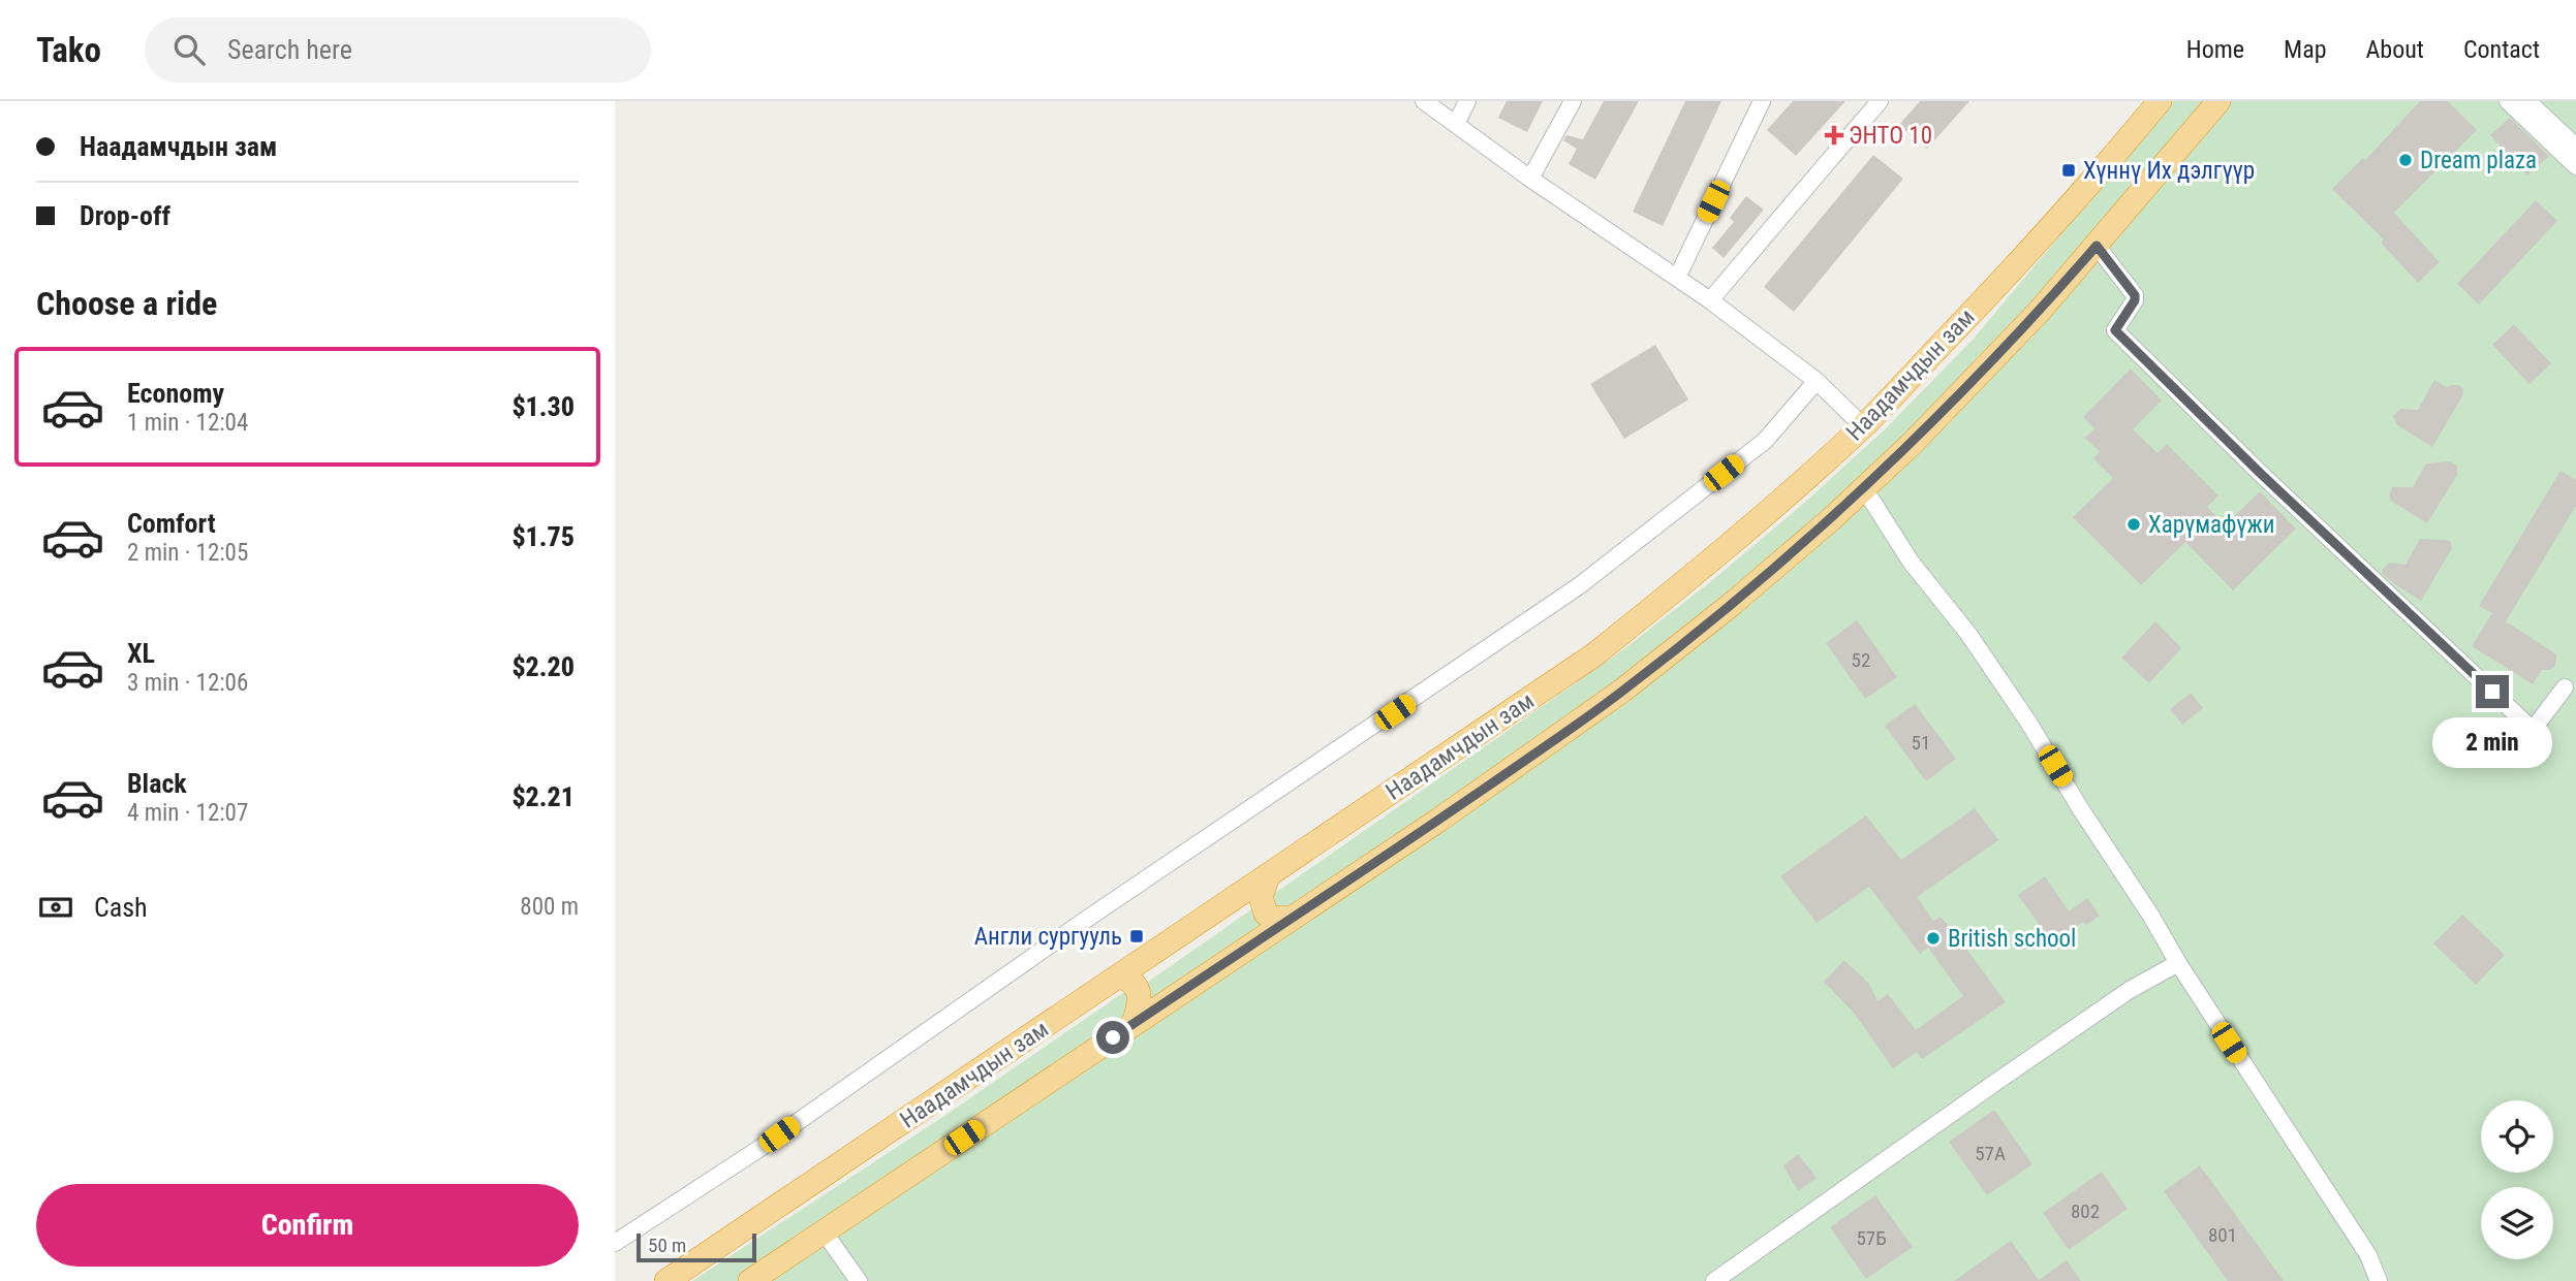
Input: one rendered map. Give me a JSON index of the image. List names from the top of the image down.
{
  "streets": {
    "highway": ["Наадамчдын зам"]
  },
  "places": {
    "health": ["ЭНТО 10"],
    "other": ["Dream plaza", "Харүмафүжи", "British school"],
    "transit": ["Хүннү Их дэлгүүр", "Англи сургууль"]
  },
  "house_numbers": [
    "52",
    "51",
    "57А",
    "802",
    "801",
    "57Б"
  ],
  "scale_bar": "50 m",
  "page": {
    "header": "Tako",
    "search": "Search here",
    "nav": [
      "Home",
      "Map",
      "About",
      "Contact"
    ],
    "banner": ["Наадамчдын зам", "Drop-off"],
    "heading": "Choose a ride",
    "list": [
      {
        "name": "Economy",
        "note": "1 min · 12:04",
        "value": "$1.30"
      },
      {
        "name": "Comfort",
        "note": "2 min · 12:05",
        "value": "$1.75"
      },
      {
        "name": "XL",
        "note": "3 min · 12:06",
        "value": "$2.20"
      },
      {
        "name": "Black",
        "note": "4 min · 12:07",
        "value": "$2.21"
      }
    ],
    "bubble": "2 min",
    "pay": ["Cash", "800 m"],
    "buttons": "Confirm",
    "scale": "50 m"
  }
}
